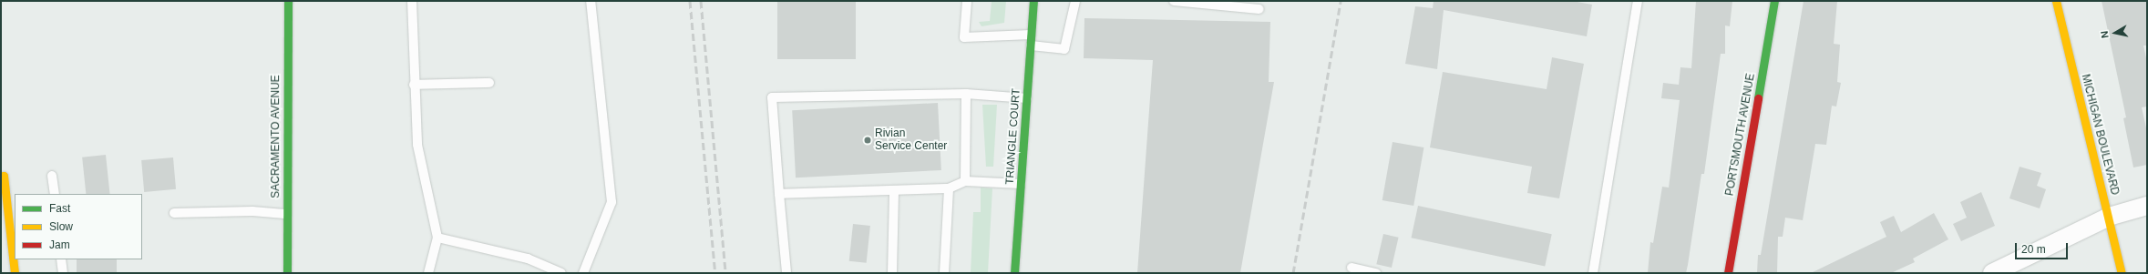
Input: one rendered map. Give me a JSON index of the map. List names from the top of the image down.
{
  "streets": {
    "street": [
      "PORTSMOUTH AVENUE",
      "MICHIGAN BOULEVARD",
      "SACRAMENTO AVENUE",
      "TRIANGLE COURT"
    ]
  },
  "places": ["Rivian Service Center"],
  "legend": ["Fast", "Slow", "Jam"],
  "scale_bar": "20 m",
  "north": "left"
}
